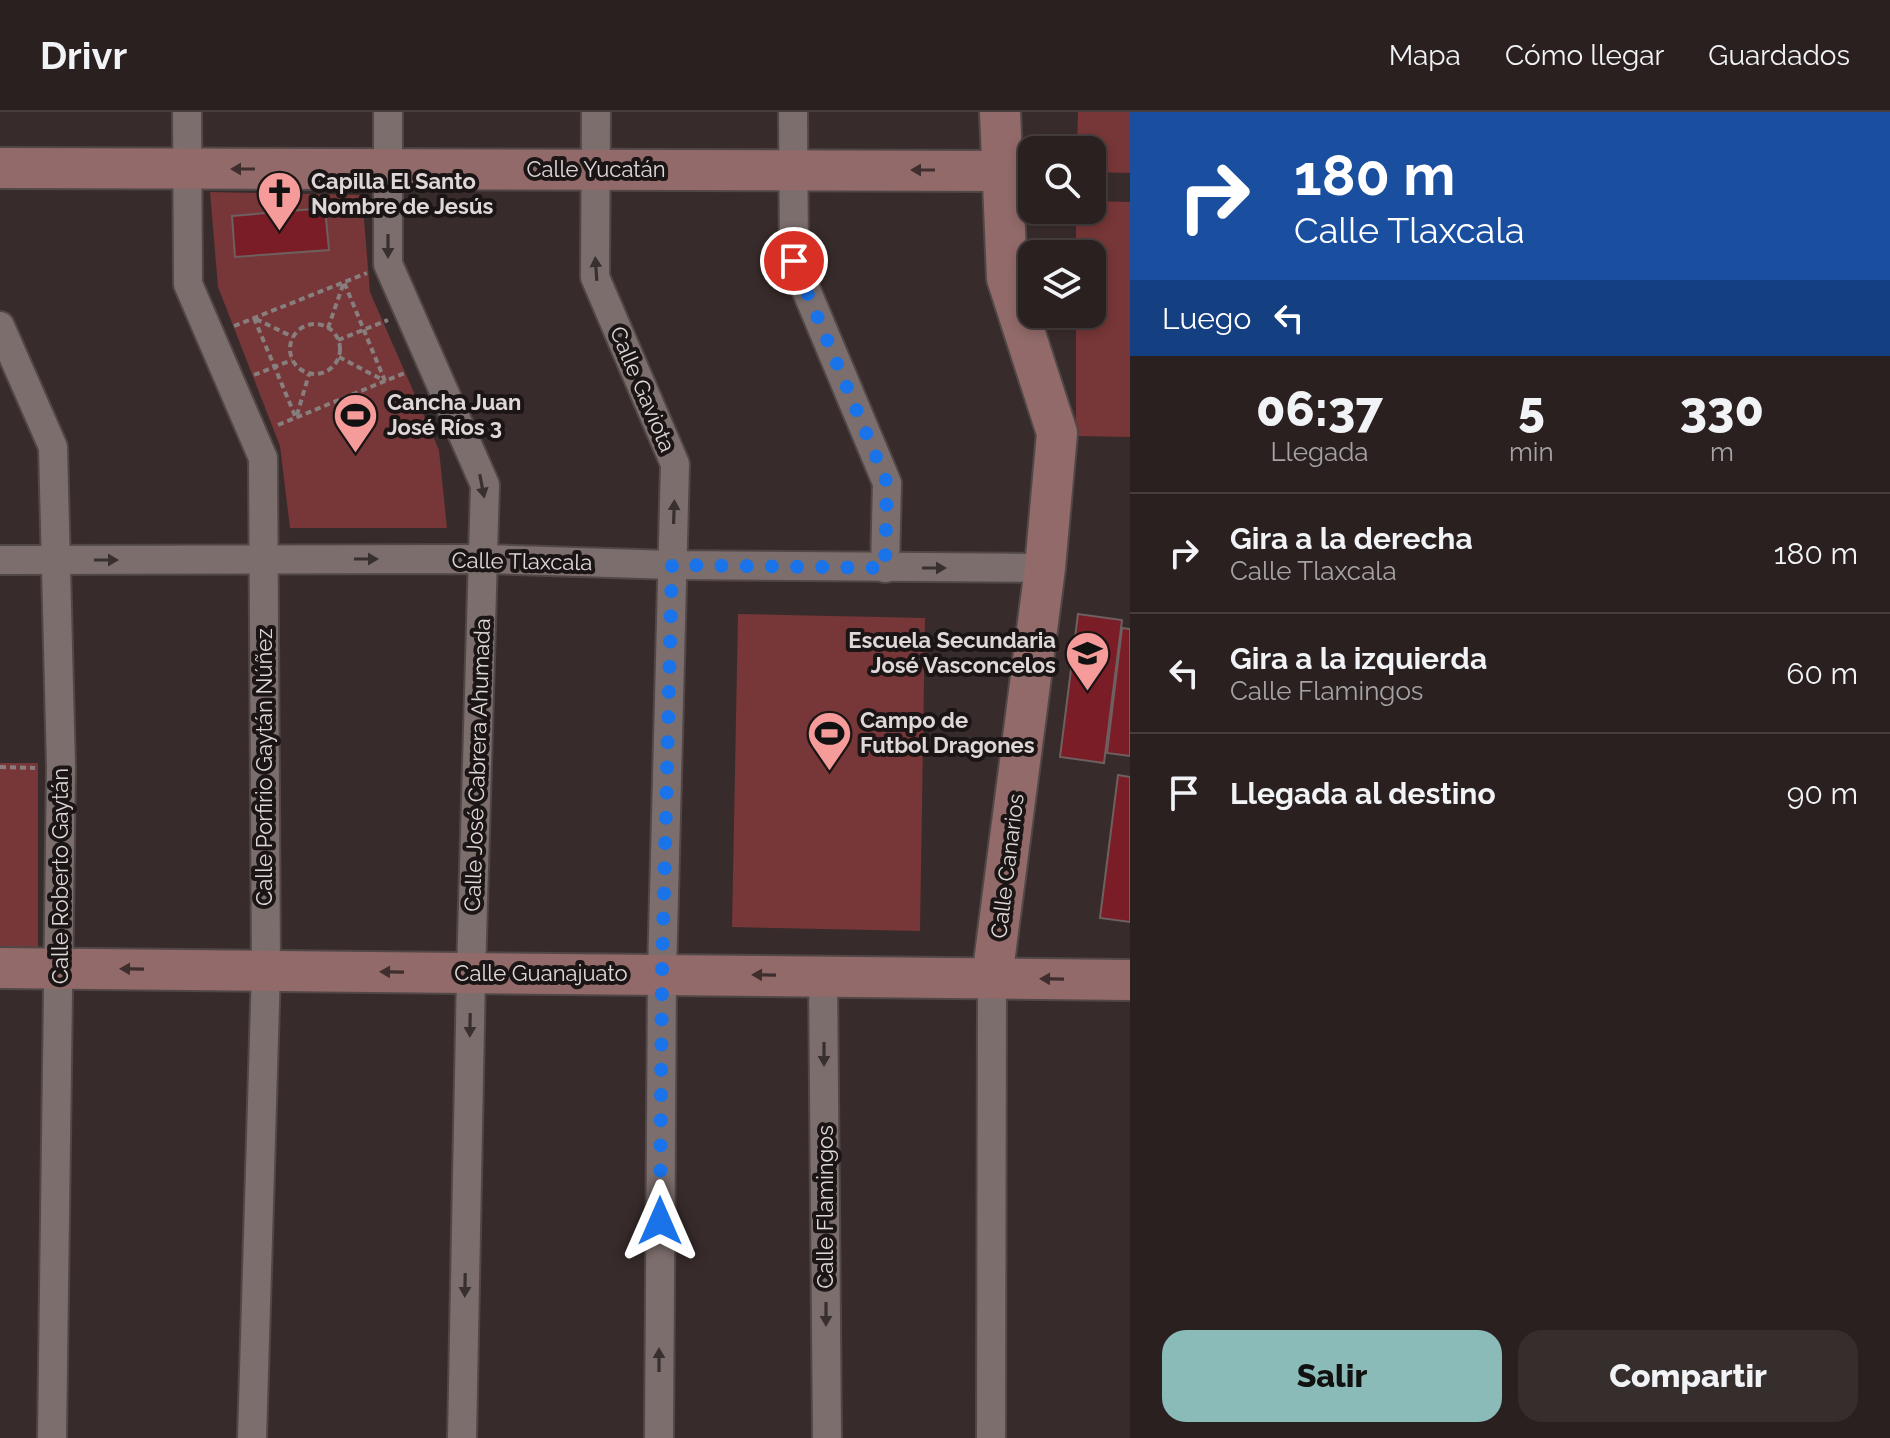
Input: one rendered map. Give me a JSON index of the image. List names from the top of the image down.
{
  "streets": {
    "street": [
      "Calle Yucatán",
      "Calle Gaviota",
      "Calle Tlaxcala",
      "Calle José Cabrera Ahumada",
      "Calle Porfirio Gaytán Núñez",
      "Calle Canarios",
      "Calle Roberto Gaytán",
      "Calle Guanajuato",
      "Calle Flamingos"
    ]
  },
  "crossings": [
    ["Calle Yucatán", "Calle Gaviota"],
    ["Calle Yucatán", "Calle José Cabrera Ahumada"],
    ["Calle Yucatán", "Calle Porfirio Gaytán Núñez"],
    ["Calle Yucatán", "Calle Canarios"],
    ["Calle Gaviota", "Calle Tlaxcala"],
    ["Calle Gaviota", "Calle Guanajuato"],
    ["Calle Tlaxcala", "Calle José Cabrera Ahumada"],
    ["Calle Tlaxcala", "Calle Porfirio Gaytán Núñez"],
    ["Calle Tlaxcala", "Calle Canarios"],
    ["Calle Tlaxcala", "Calle Roberto Gaytán"],
    ["Calle José Cabrera Ahumada", "Calle Guanajuato"],
    ["Calle Porfirio Gaytán Núñez", "Calle Guanajuato"],
    ["Calle Canarios", "Calle Guanajuato"],
    ["Calle Roberto Gaytán", "Calle Guanajuato"],
    ["Calle Guanajuato", "Calle Flamingos"]
  ],
  "one_way": [
    "Calle Yucatán",
    "Calle Tlaxcala",
    "Calle José Cabrera Ahumada",
    "Calle Guanajuato",
    "Calle Flamingos"
  ],
  "places": {
    "church": ["Capilla El Santo Nombre de Jesús"],
    "sports": ["Cancha Juan José Ríos 3", "Campo de Futbol Dragones"],
    "school or university": ["Escuela Secundaria José Vasconcelos"]
  },
  "page": {
    "header": "Drivr",
    "nav": ["Mapa", "Cómo llegar", "Guardados"],
    "turn": ["180 m", "Calle Tlaxcala"],
    "then": "Luego",
    "eta": [
      "06:37",
      "Llegada",
      "5",
      "min",
      "330",
      "m"
    ],
    "list": [
      {
        "name": "Gira a la derecha",
        "note": "Calle Tlaxcala",
        "value": "180 m"
      },
      {
        "name": "Gira a la izquierda",
        "note": "Calle Flamingos",
        "value": "60 m"
      },
      {
        "name": "Llegada al destino",
        "value": "90 m"
      }
    ],
    "buttons": ["Salir", "Compartir"]
  }
}
